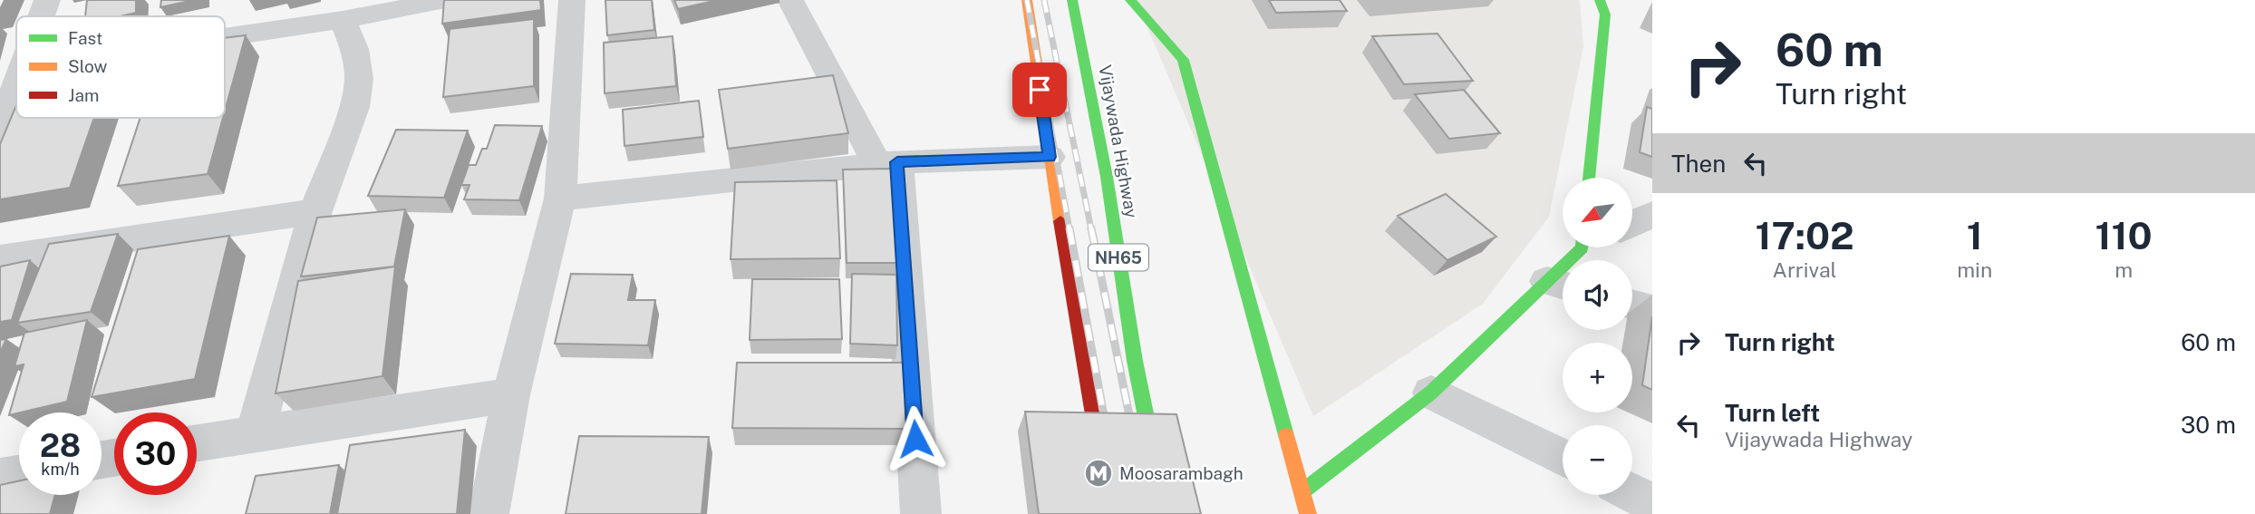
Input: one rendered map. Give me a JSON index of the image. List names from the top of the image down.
{
  "streets": {
    "main road": ["Vijaywada Highway", "NH65"]
  },
  "places": {
    "metro station": ["Moosarambagh"]
  },
  "legend": ["Fast", "Slow", "Jam"],
  "north": "bottom left",
  "page": {
    "turn": ["60 m", "Turn right"],
    "then": "Then",
    "map_buttons": ["+", "−"],
    "eta": [
      "17:02",
      "Arrival",
      "1",
      "min",
      "110",
      "m"
    ],
    "list": [
      {
        "name": "Turn right",
        "value": "60 m"
      },
      {
        "name": "Turn left",
        "note": "Vijaywada Highway",
        "value": "30 m"
      }
    ],
    "speed": "28 km/h",
    "limit": "30"
  }
}
